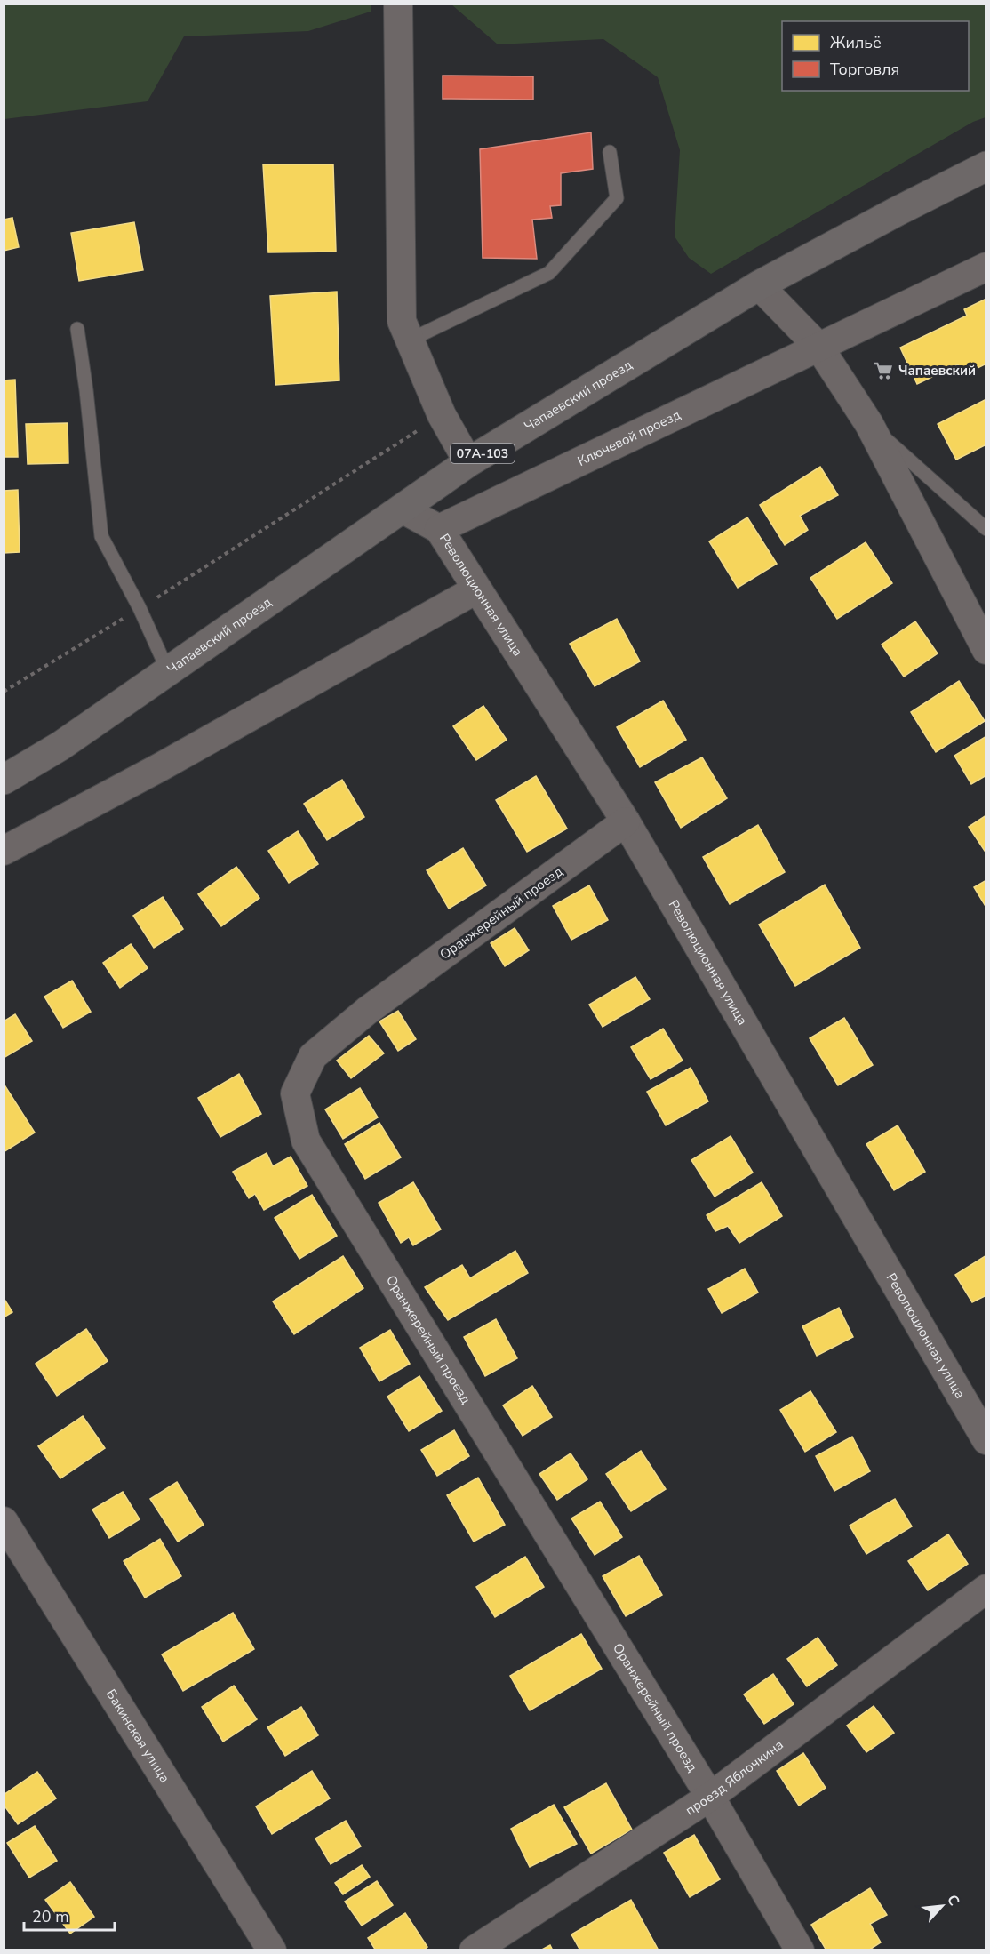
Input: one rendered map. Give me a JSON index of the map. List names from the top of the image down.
{
  "streets": {
    "main road": ["Чапаевский проезд", "07А-103"],
    "street": [
      "Ключевой проезд",
      "Революционная улица",
      "Оранжерейный проезд",
      "Бакинская улица",
      "проезд Яблочкина"
    ]
  },
  "crossings": [
    ["Чапаевский проезд", "Революционная улица"],
    ["Ключевой проезд", "Революционная улица"],
    ["Революционная улица", "Оранжерейный проезд"],
    ["Оранжерейный проезд", "проезд Яблочкина"]
  ],
  "places": {
    "supermarket": ["Чапаевский"]
  },
  "legend": ["Жильё", "Торговля"],
  "scale_bar": "20 m",
  "north": "top right"
}
